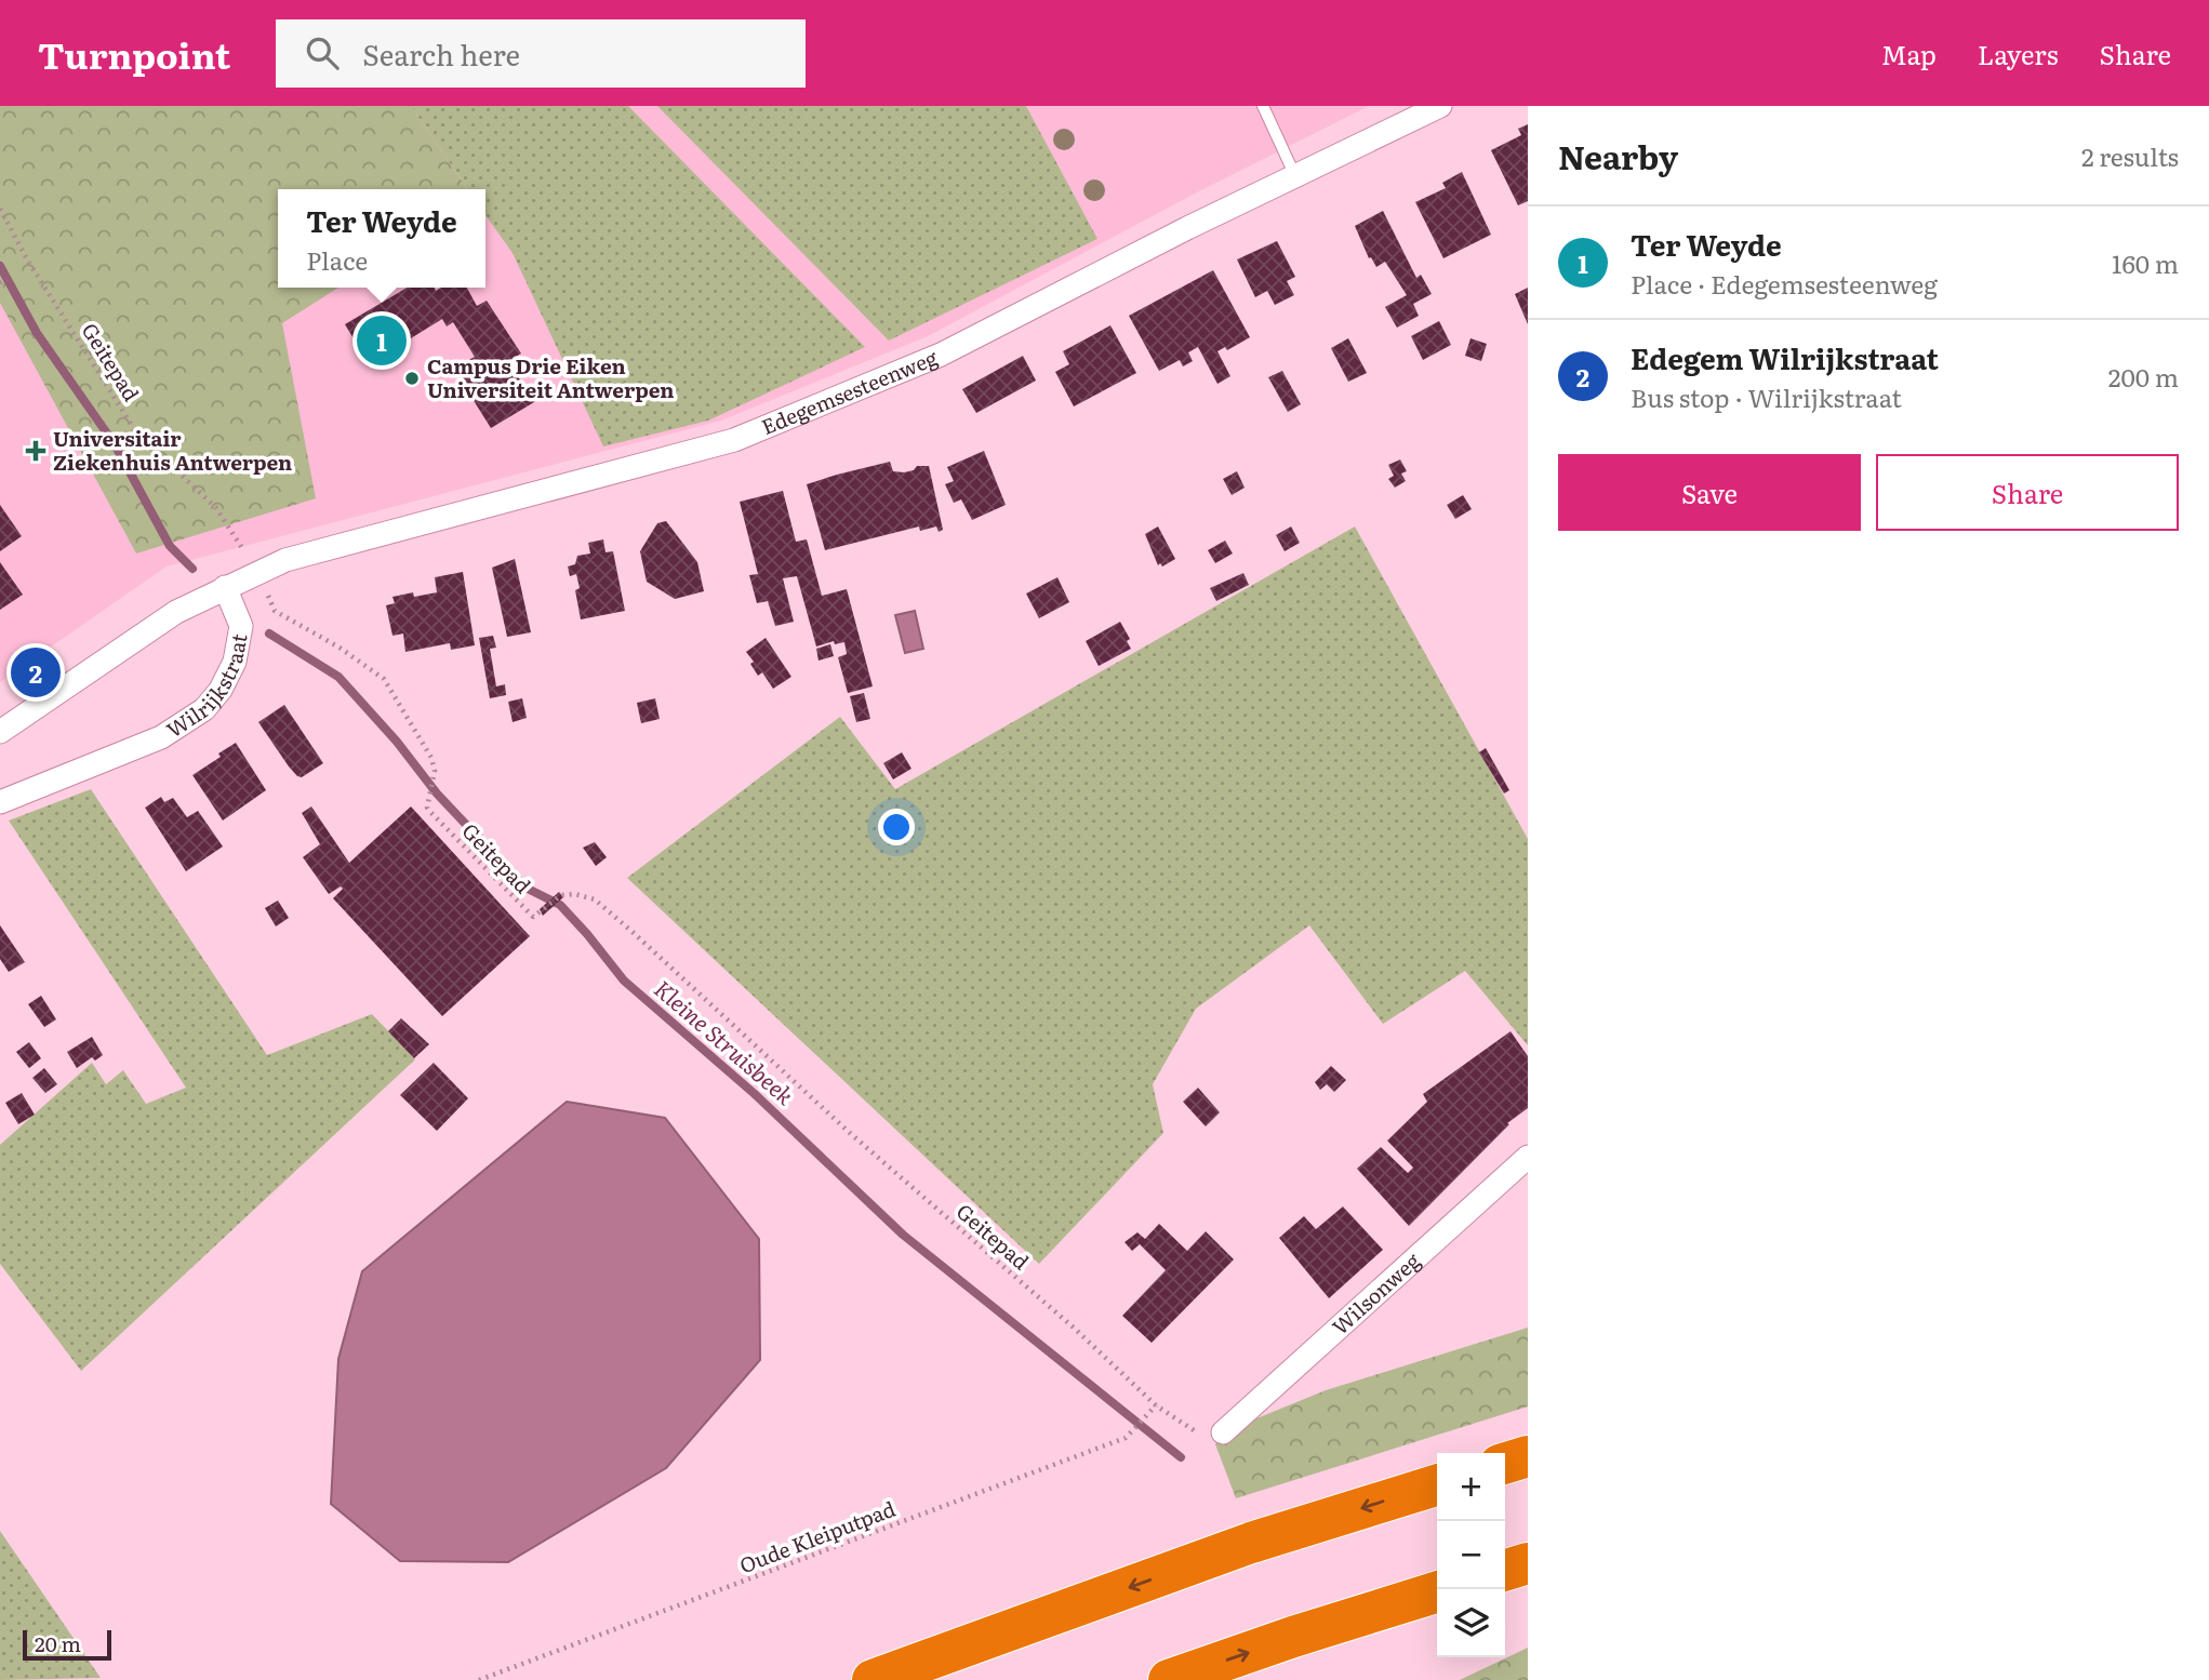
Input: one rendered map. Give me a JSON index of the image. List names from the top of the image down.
{
  "streets": {
    "street": ["Edegemsesteenweg", "Wilrijkstraat", "Wilsonweg"],
    "path": ["Geitepad", "Oude Kleiputpad"]
  },
  "crossings": [
    ["Geitepad", "Edegemsesteenweg"],
    ["Geitepad", "Wilsonweg"],
    ["Geitepad", "Oude Kleiputpad"],
    ["Edegemsesteenweg", "Wilrijkstraat"]
  ],
  "water": ["Kleine Struisbeek"],
  "places": {
    "other": ["Campus Drie Eiken Universiteit Antwerpen"],
    "health": ["Universitair Ziekenhuis Antwerpen"]
  },
  "scale_bar": "20 m",
  "page": {
    "header": "Turnpoint",
    "search": "Search here",
    "nav": ["Map", "Layers", "Share"],
    "heading": ["Nearby", "2 results"],
    "popup": ["Ter Weyde", "Place"],
    "list": [
      {
        "mark": "1",
        "name": "Ter Weyde",
        "note": "Place · Edegemsesteenweg",
        "value": "160 m"
      },
      {
        "mark": "2",
        "name": "Edegem Wilrijkstraat",
        "note": "Bus stop · Wilrijkstraat",
        "value": "200 m"
      }
    ],
    "pins": ["1", "2"],
    "buttons": ["Save", "Share"],
    "map_buttons": ["+", "−"],
    "scale": "20 m"
  }
}
